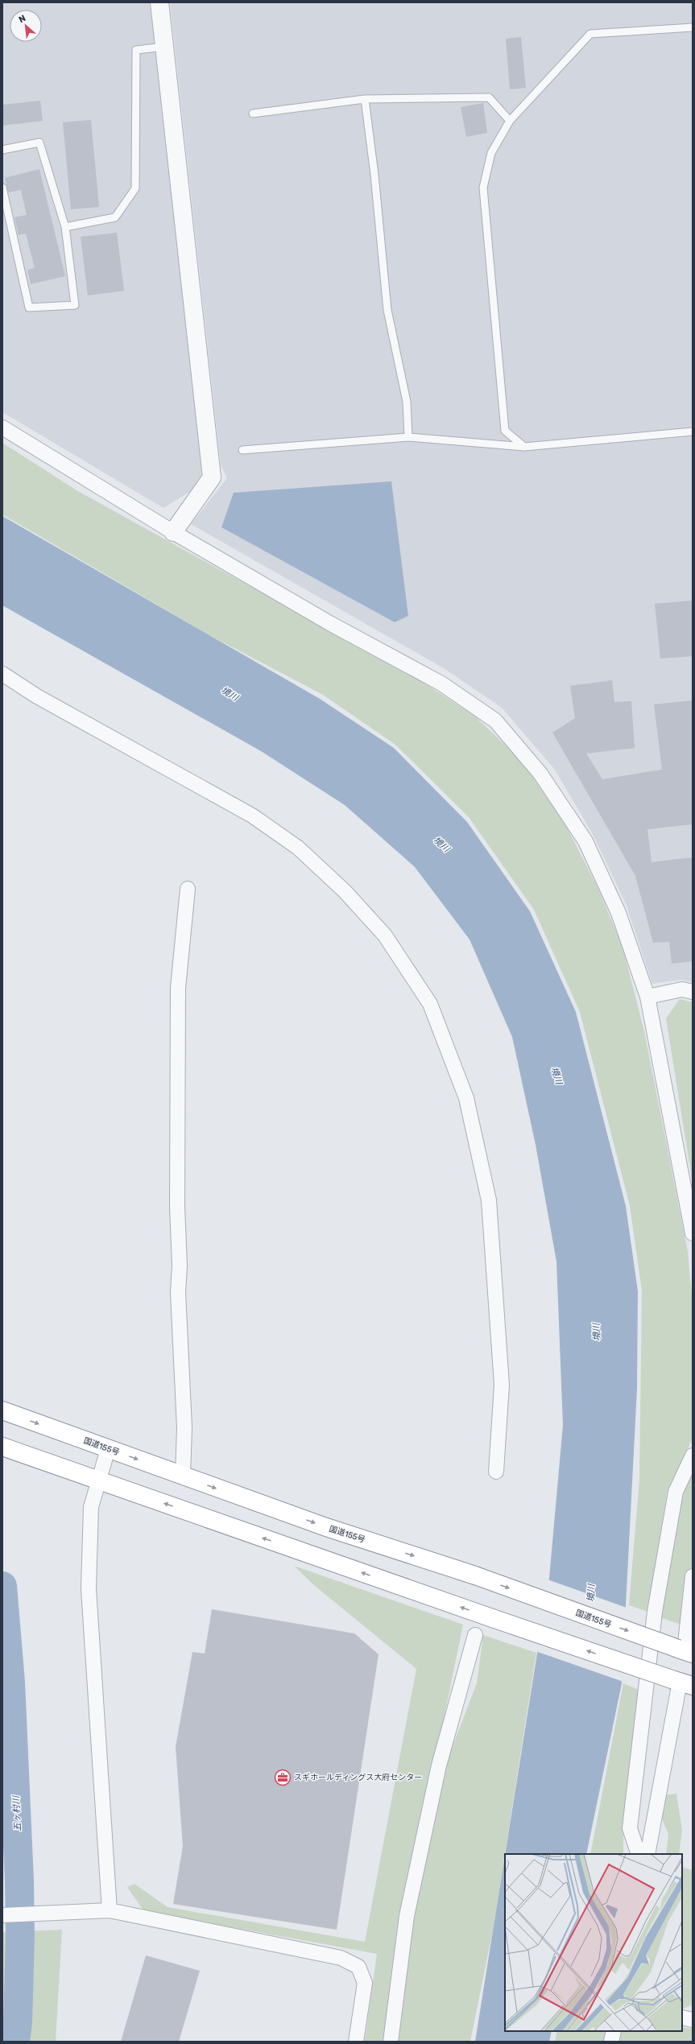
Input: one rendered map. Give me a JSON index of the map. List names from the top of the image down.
{
  "streets": {
    "highway": ["国道155号"]
  },
  "water": ["境川", "五ヶ村川"],
  "places": {
    "office": ["スギホールディングス大府センター"]
  },
  "north": "top left"
}
